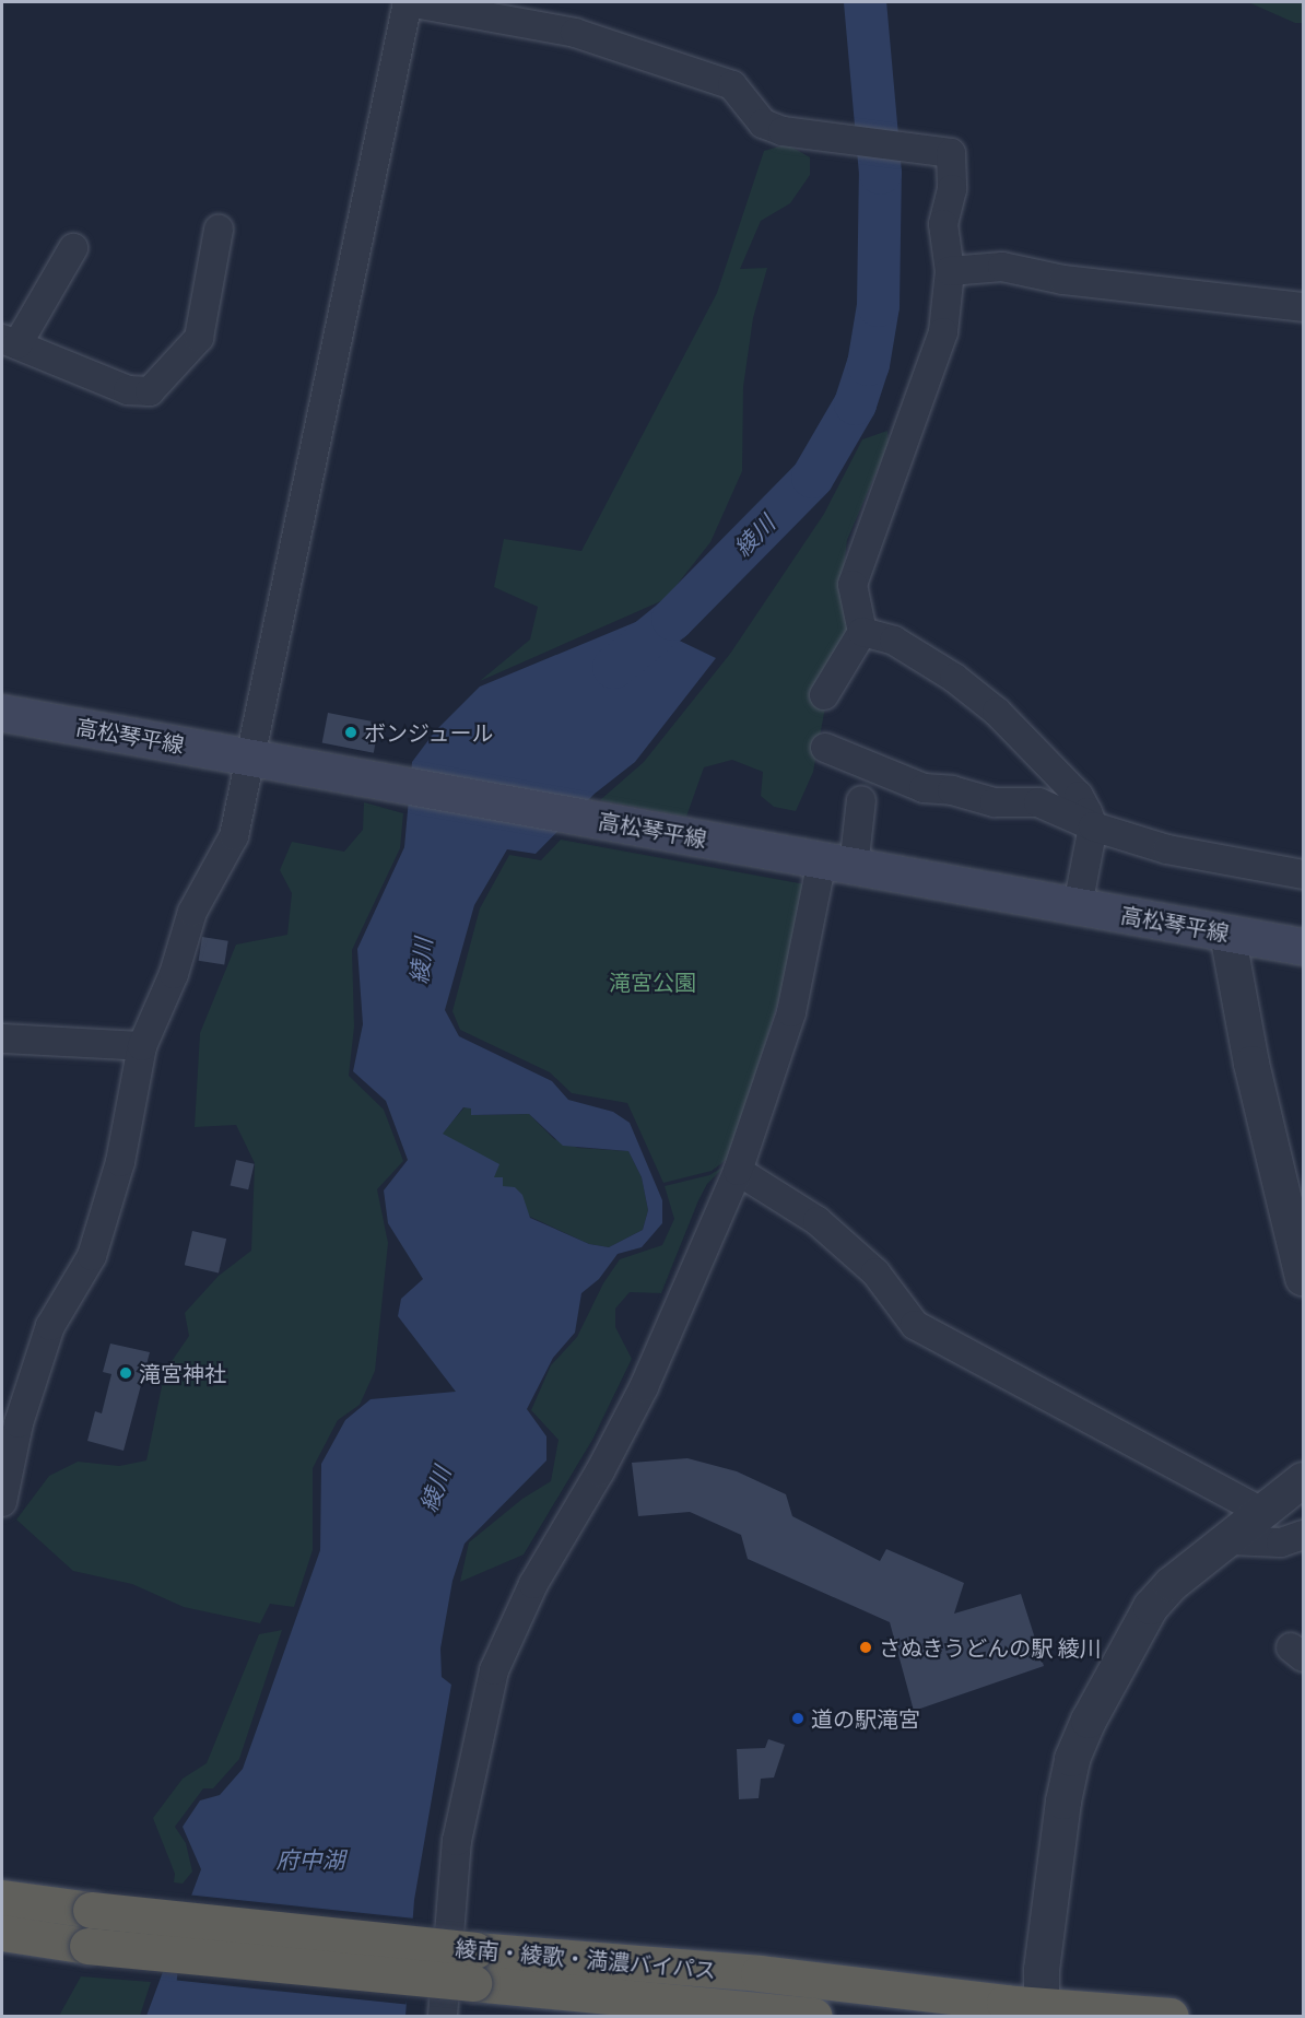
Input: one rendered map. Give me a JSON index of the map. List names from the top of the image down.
{
  "streets": {
    "highway": ["綾南・綾歌・満濃バイパス"],
    "main road": ["高松琴平線"]
  },
  "water": ["綾川", "府中湖"],
  "parks": ["滝宮公園"],
  "places": [
    "ボンジュール",
    "滝宮神社",
    "さぬきうどんの駅 綾川",
    "道の駅滝宮"
  ]
}
